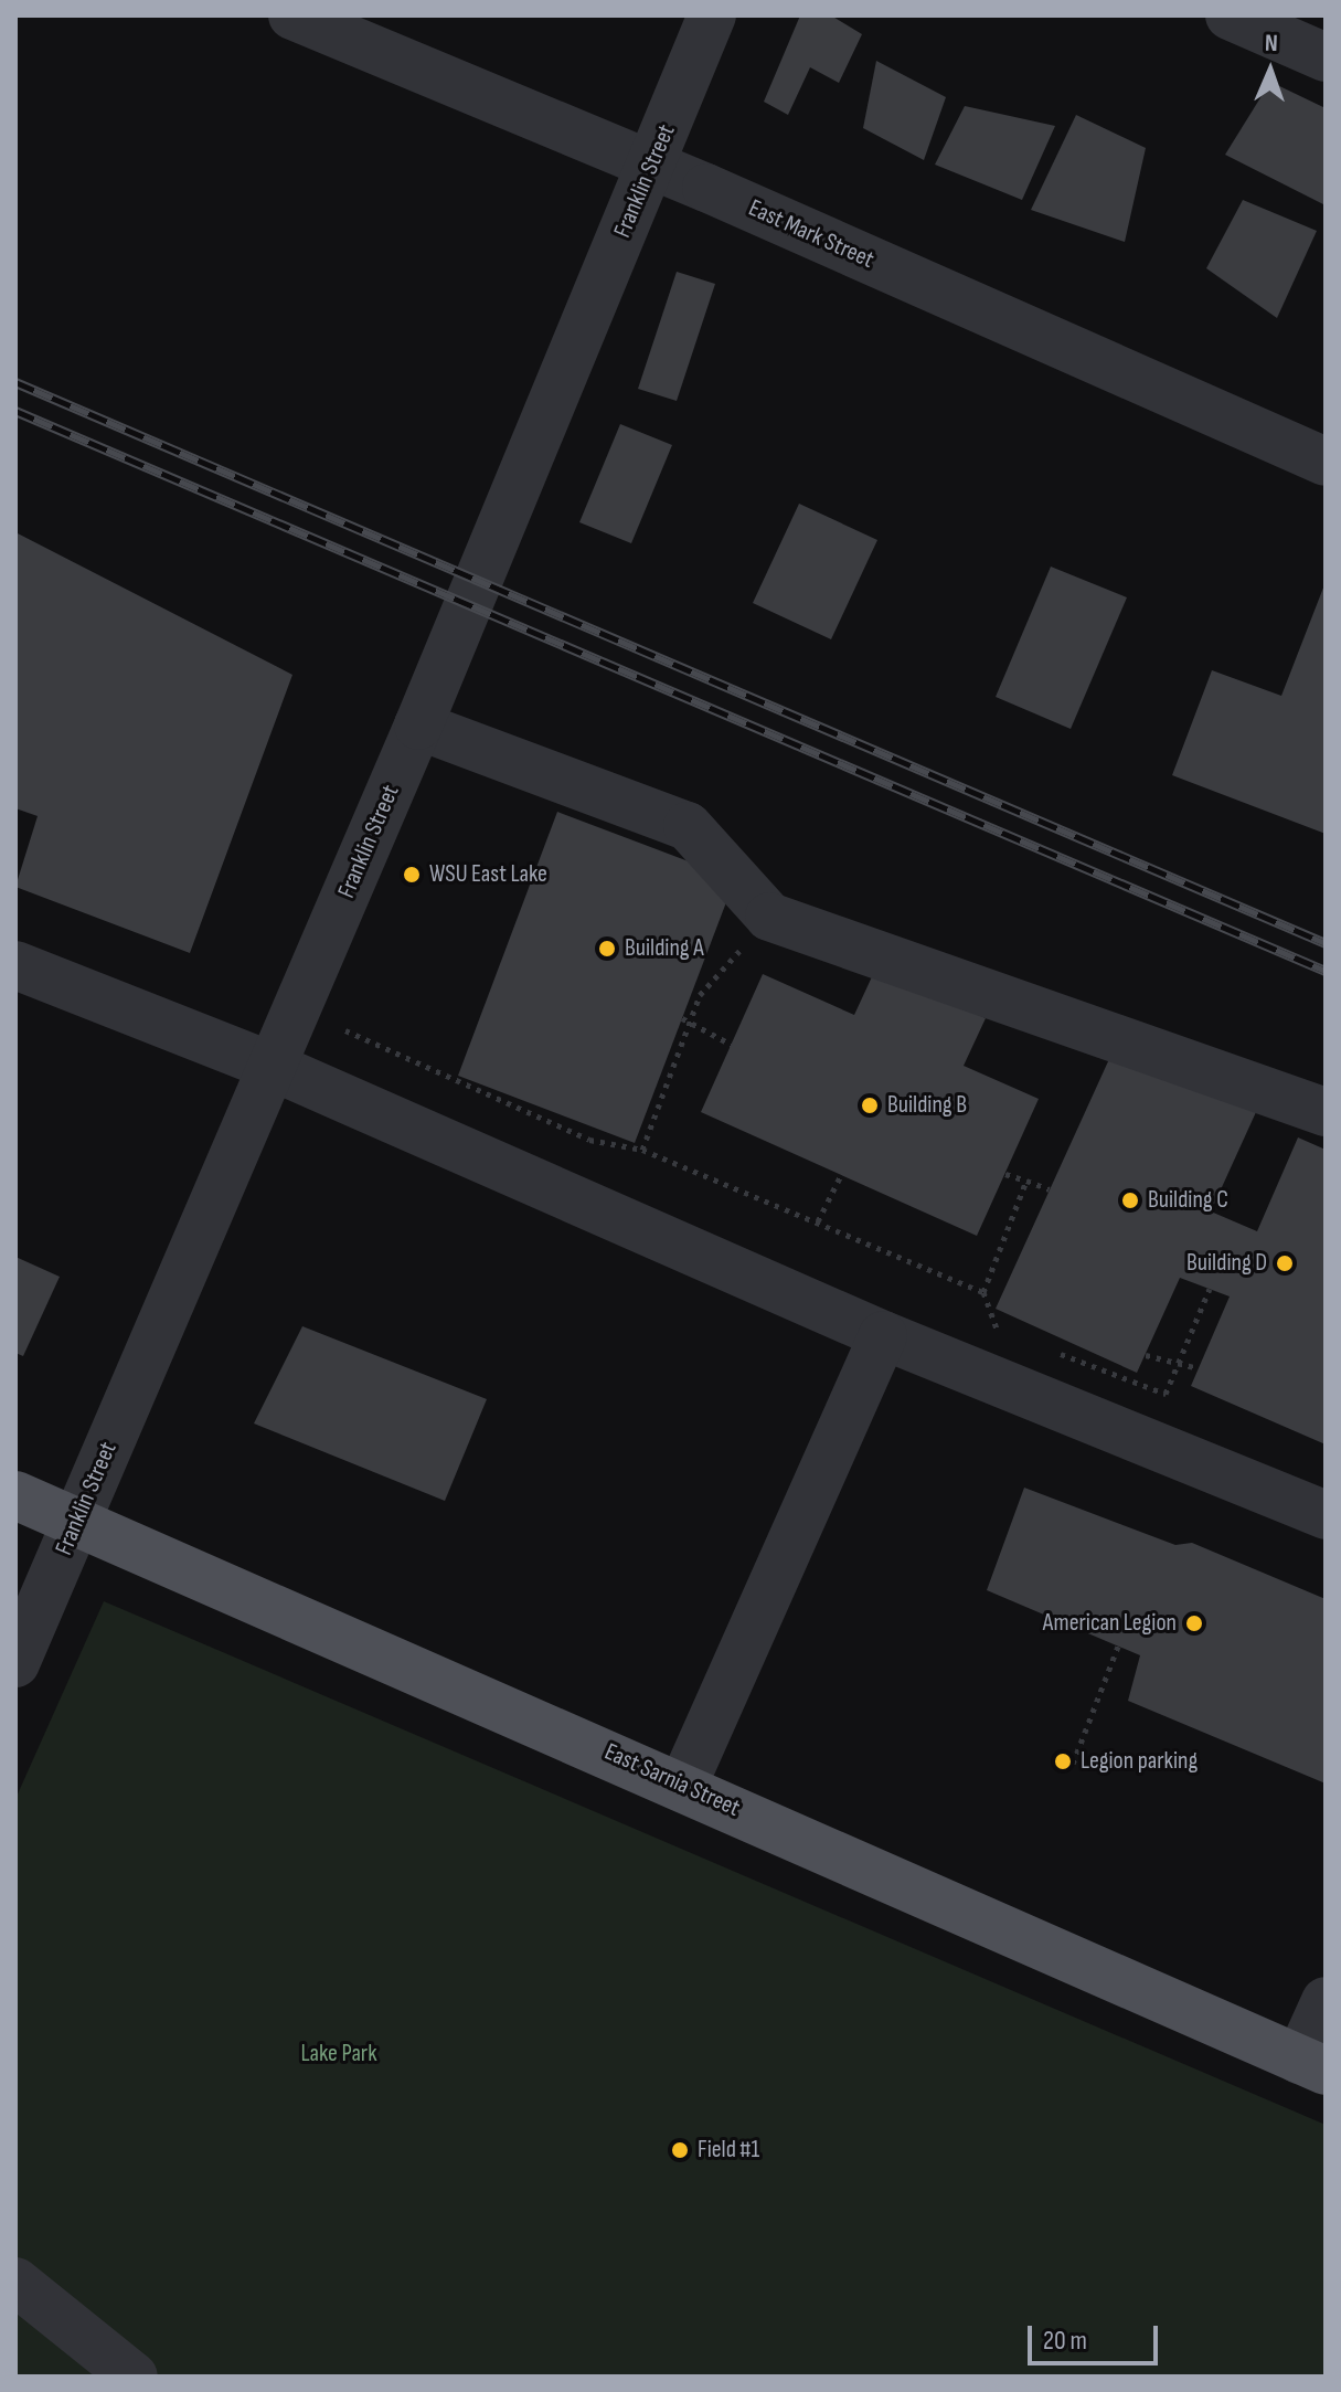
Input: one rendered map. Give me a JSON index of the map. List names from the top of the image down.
{
  "streets": {
    "main road": ["East Sarnia Street"],
    "street": ["Franklin Street", "East Mark Street"]
  },
  "crossings": [
    ["Franklin Street", "East Mark Street"],
    ["Franklin Street", "East Sarnia Street"]
  ],
  "parks": ["Lake Park"],
  "places": [
    "WSU East Lake",
    "Building A",
    "Building B",
    "Building C",
    "Building D",
    "American Legion",
    "Legion parking",
    "Field #1"
  ],
  "scale_bar": "20 m",
  "north": "top"
}
